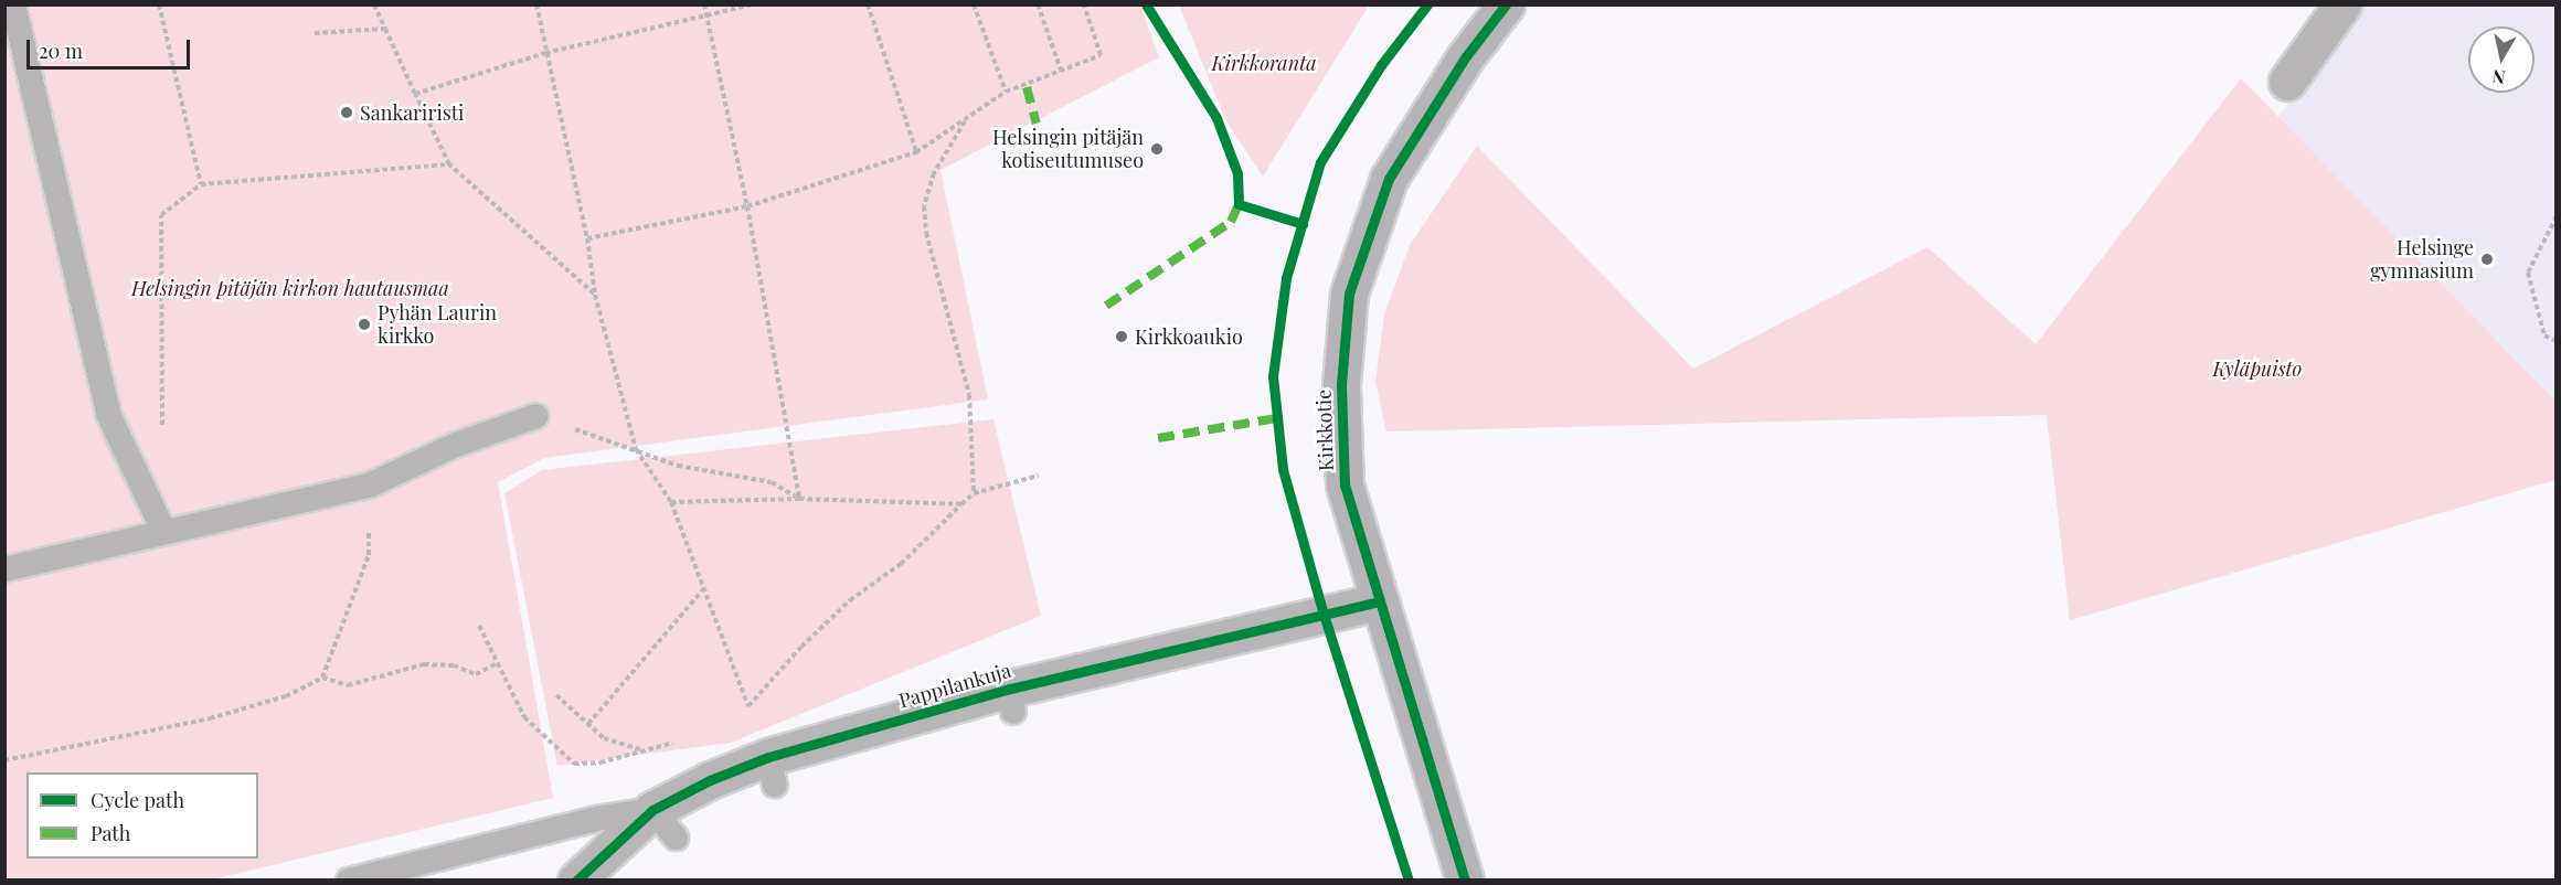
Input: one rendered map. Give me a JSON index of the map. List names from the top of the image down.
{
  "streets": {
    "street": ["Kirkkotie", "Pappilankuja"]
  },
  "crossings": [
    ["Kirkkotie", "Pappilankuja"]
  ],
  "parks": ["Kirkkoranta", "Helsingin pitäjän kirkon hautausmaa", "Kyläpuisto"],
  "places": [
    "Sankariristi",
    "Helsingin pitäjän kotiseutumuseo",
    "Helsinge gymnasium",
    "Pyhän Laurin kirkko",
    "Kirkkoaukio"
  ],
  "legend": ["Cycle path", "Path"],
  "scale_bar": "20 m",
  "north": "bottom"
}
